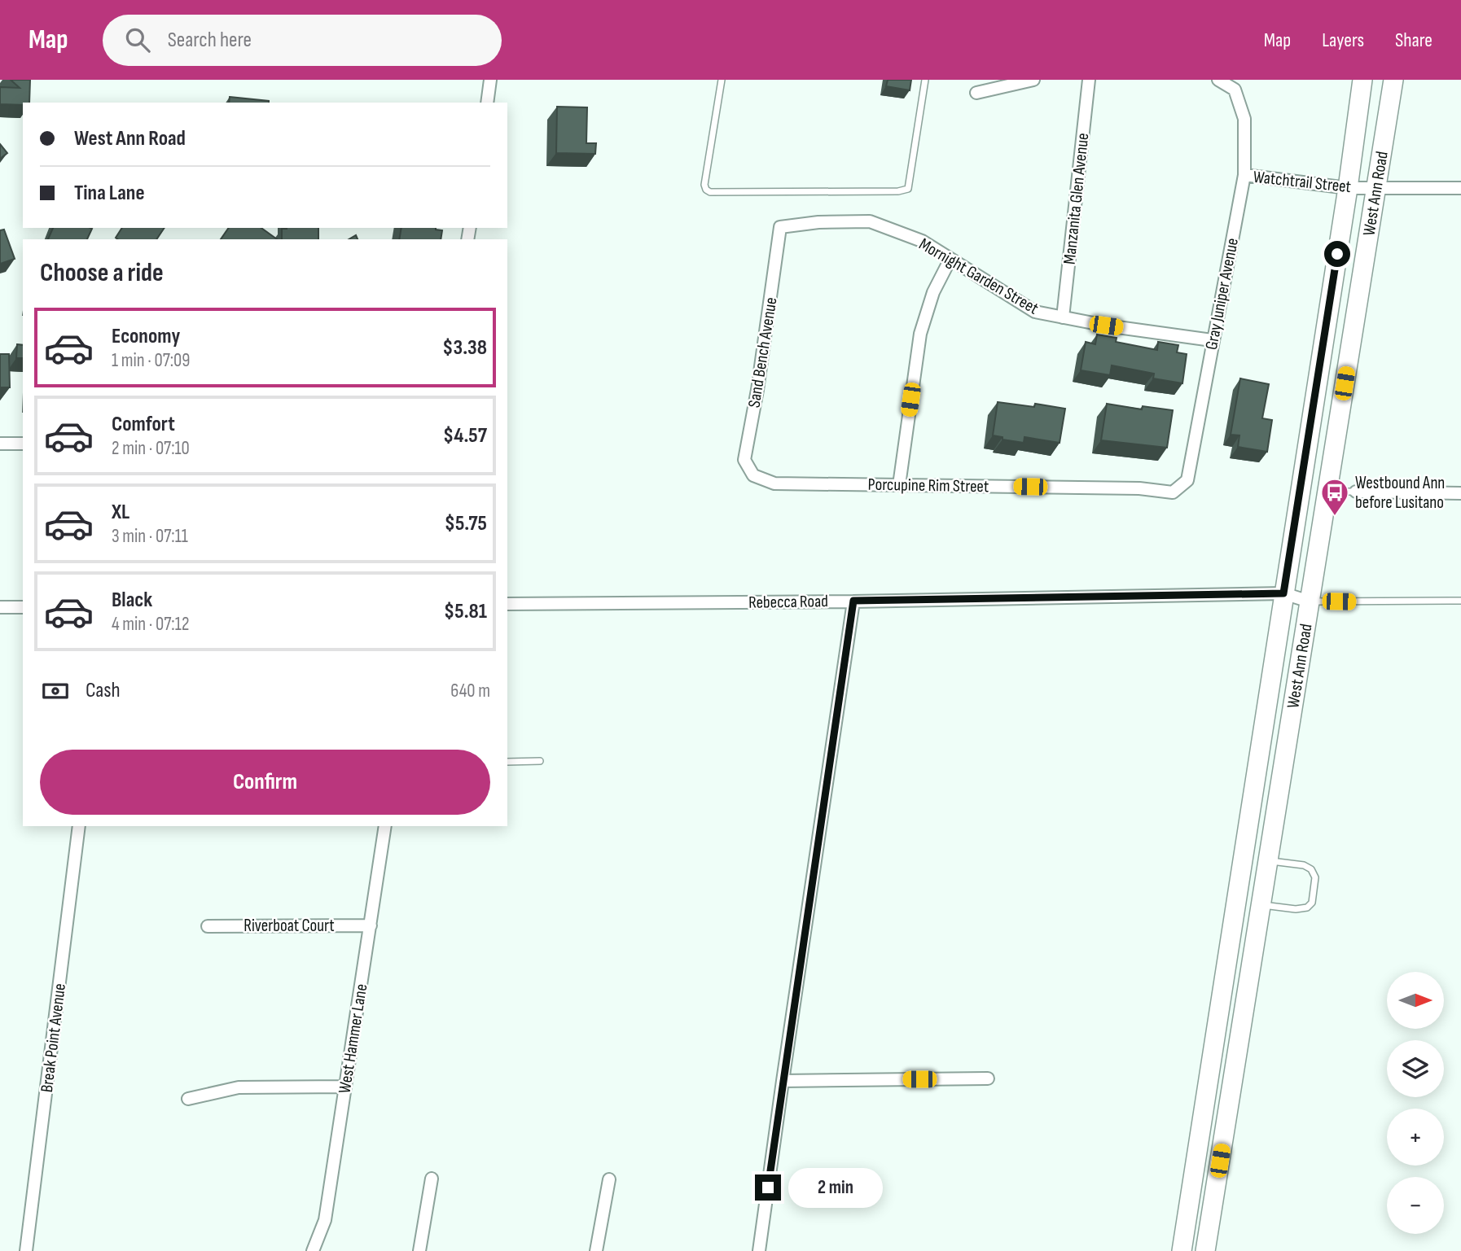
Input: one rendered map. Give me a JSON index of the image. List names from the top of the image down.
{
  "streets": {
    "main road": ["West Ann Road"],
    "street": [
      "Watchtrail Street",
      "Manzanita Glen Avenue",
      "Mornight Garden Street",
      "Gray Juniper Avenue",
      "Sand Bench Avenue",
      "Porcupine Rim Street",
      "Rebecca Road",
      "Riverboat Court",
      "Break Point Avenue",
      "West Hammer Lane"
    ]
  },
  "crossings": [
    ["Watchtrail Street", "West Ann Road"],
    ["Watchtrail Street", "Gray Juniper Avenue"],
    ["West Ann Road", "Rebecca Road"],
    ["Manzanita Glen Avenue", "Mornight Garden Street"],
    ["Mornight Garden Street", "Gray Juniper Avenue"],
    ["Mornight Garden Street", "Sand Bench Avenue"],
    ["Gray Juniper Avenue", "Porcupine Rim Street"],
    ["Sand Bench Avenue", "Porcupine Rim Street"],
    ["Riverboat Court", "West Hammer Lane"]
  ],
  "places": {
    "bus stop": ["Westbound Ann before Lusitano"]
  },
  "north": "right",
  "page": {
    "header": "Map",
    "search": "Search here",
    "nav": ["Map", "Layers", "Share"],
    "banner": ["West Ann Road", "Tina Lane"],
    "heading": "Choose a ride",
    "list": [
      {
        "name": "Economy",
        "note": "1 min · 07:09",
        "value": "$3.38"
      },
      {
        "name": "Comfort",
        "note": "2 min · 07:10",
        "value": "$4.57"
      },
      {
        "name": "XL",
        "note": "3 min · 07:11",
        "value": "$5.75"
      },
      {
        "name": "Black",
        "note": "4 min · 07:12",
        "value": "$5.81"
      }
    ],
    "pay": ["Cash", "640 m"],
    "buttons": "Confirm",
    "map_buttons": ["+", "−"],
    "bubble": "2 min"
  }
}
